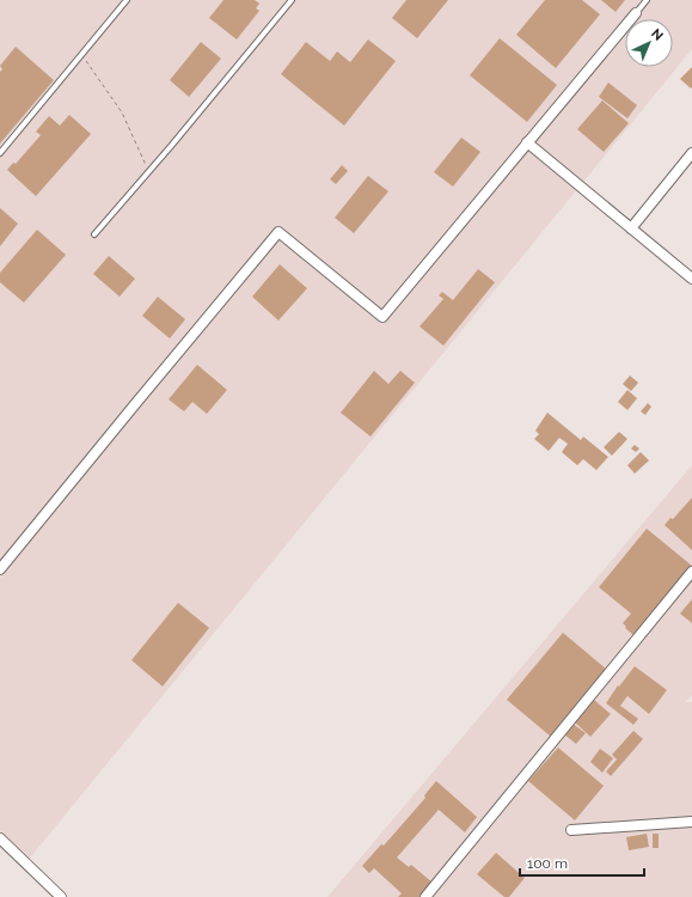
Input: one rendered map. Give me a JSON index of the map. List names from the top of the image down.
{
  "scale_bar": "100 m",
  "north": "top right"
}
